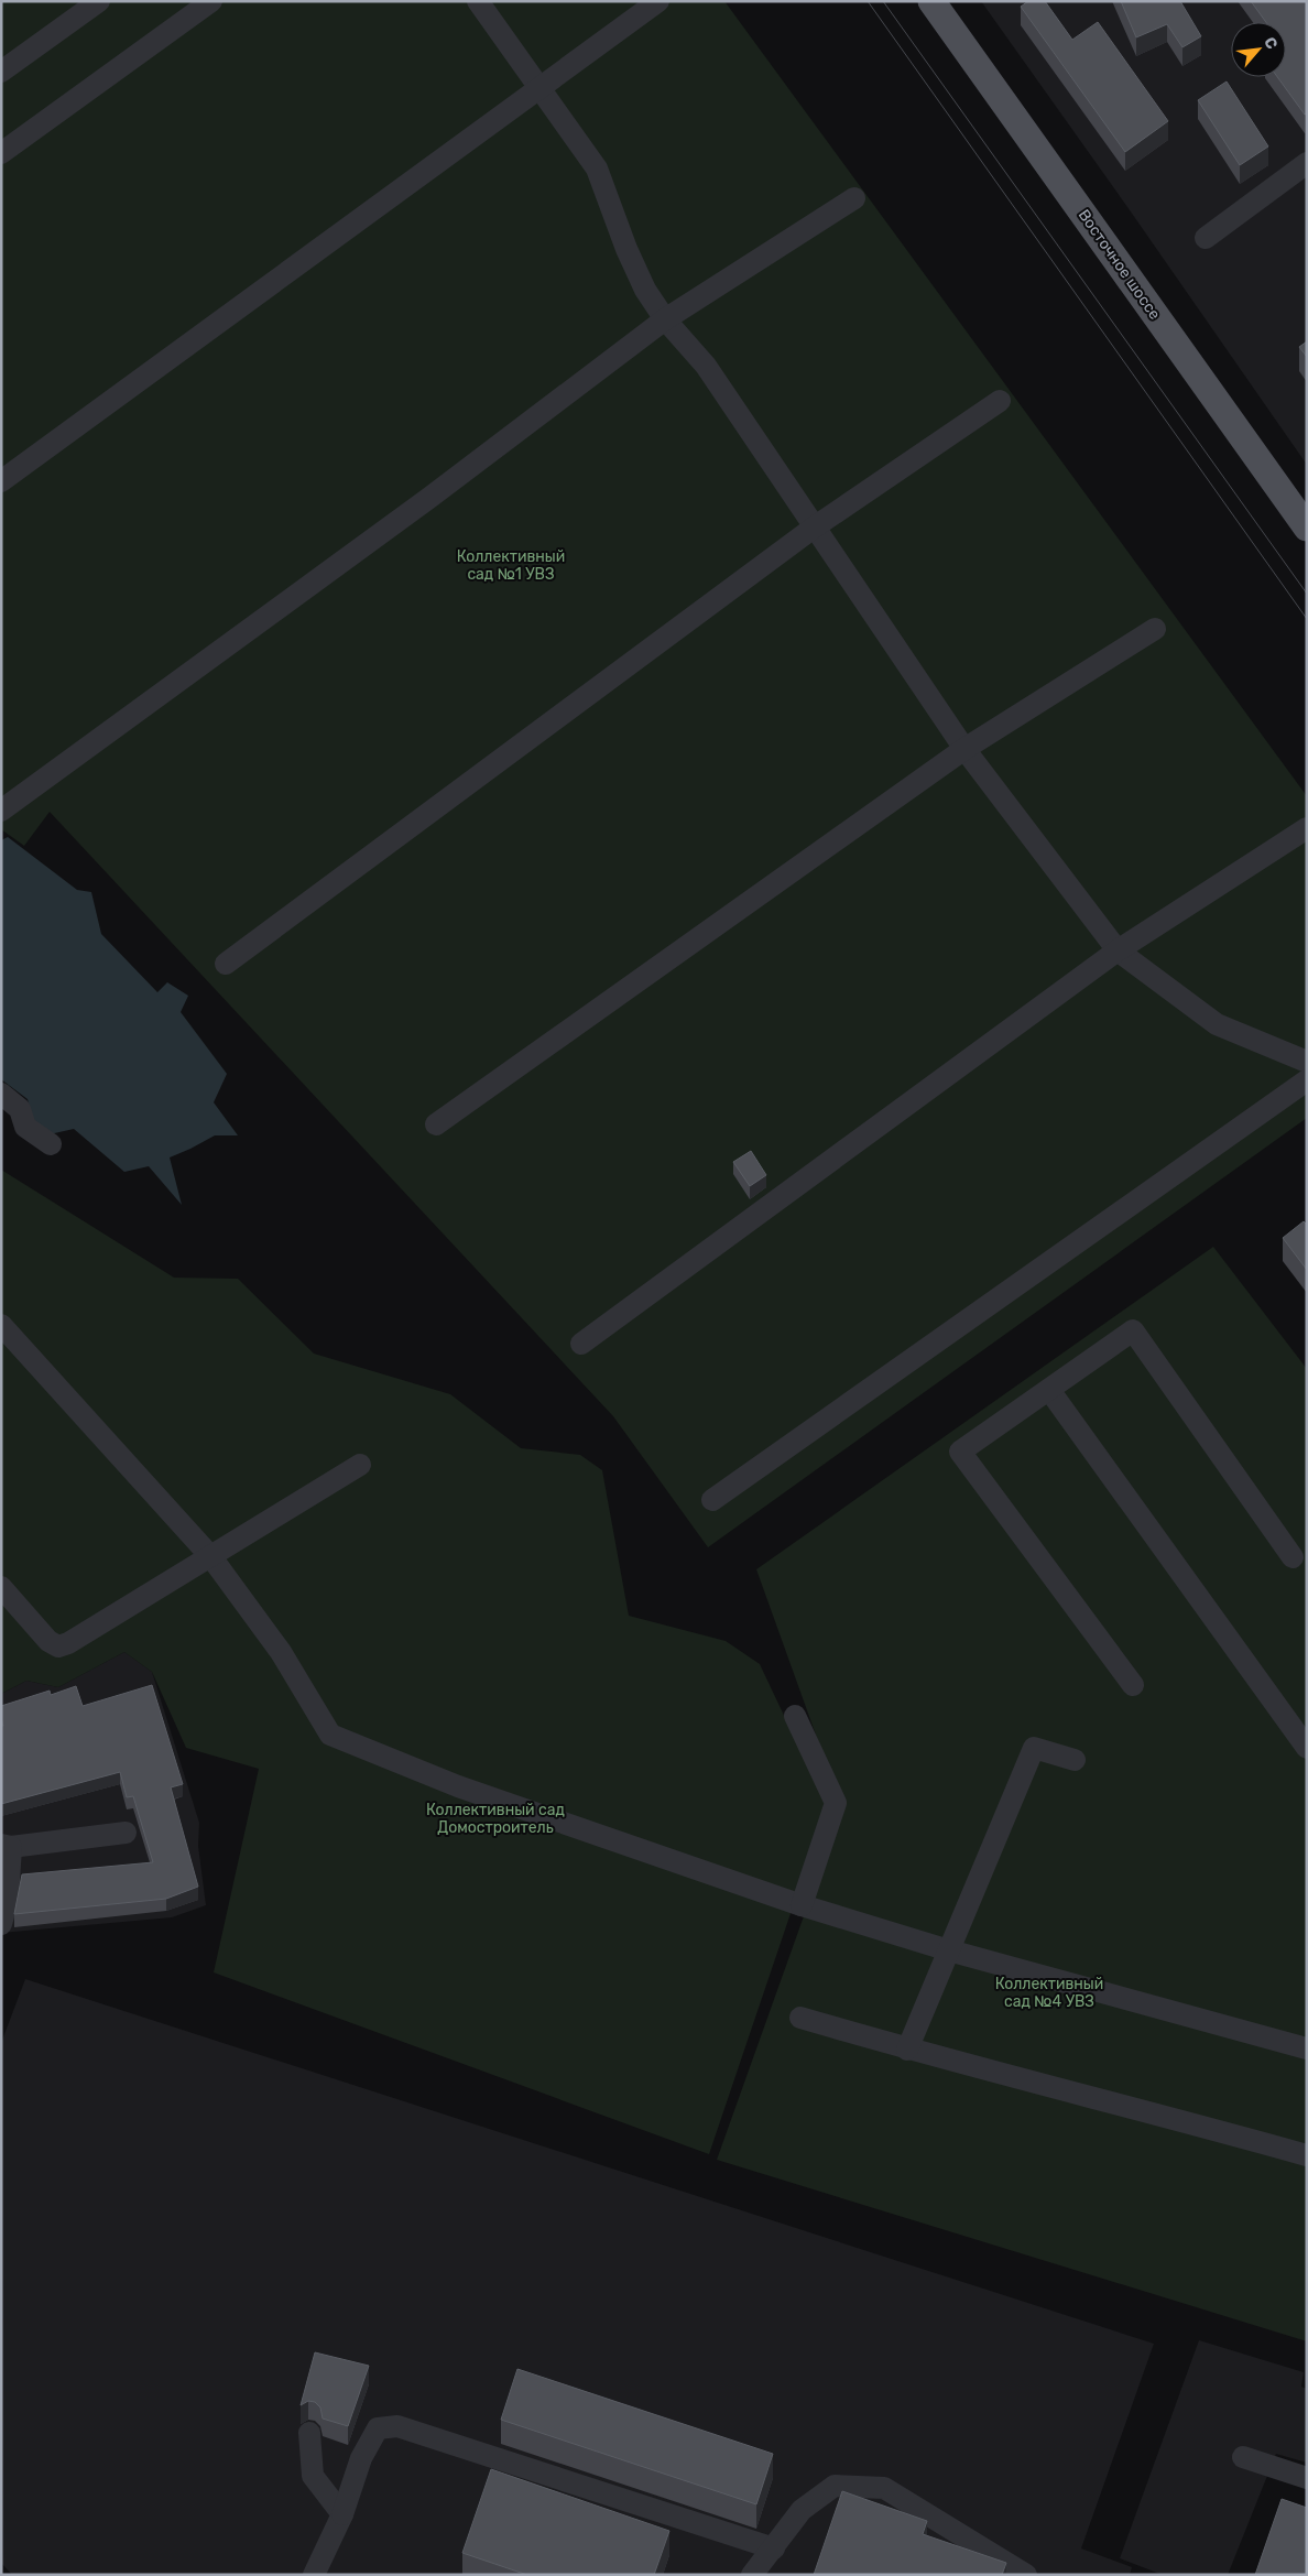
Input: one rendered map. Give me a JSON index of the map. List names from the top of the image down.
{
  "streets": {
    "main road": ["Восточное шоссе"]
  },
  "parks": ["Коллективный сад №1 УВЗ", "Коллективный сад Домостроитель", "Коллективный сад №4 УВЗ"],
  "north": "top right"
}
